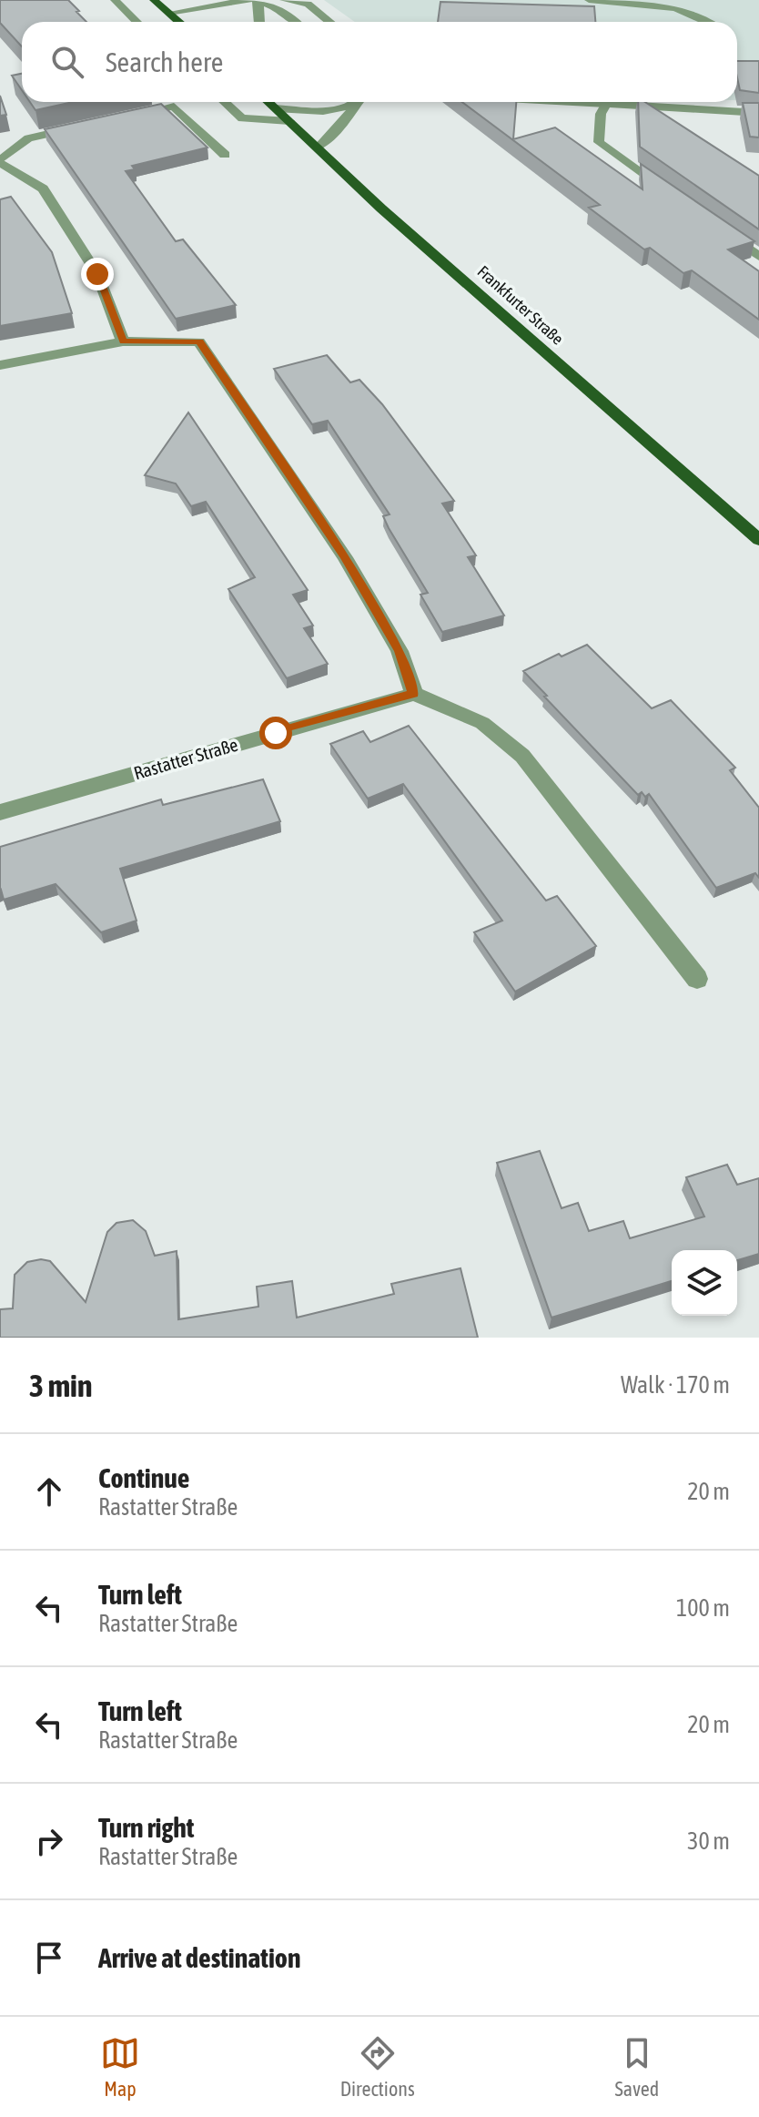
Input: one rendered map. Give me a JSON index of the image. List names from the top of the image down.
{
  "streets": {
    "main road": ["Frankfurter Straße"],
    "street": ["Rastatter Straße"]
  },
  "page": {
    "search": "Search here",
    "heading": ["3 min", "Walk · 170 m"],
    "list": [
      ["Continue", "Rastatter Straße", "20 m"],
      ["Turn left", "Rastatter Straße", "100 m"],
      ["Turn left", "Rastatter Straße", "20 m"],
      ["Turn right", "Rastatter Straße", "30 m"],
      "Arrive at destination"
    ],
    "nav": ["Map", "Directions", "Saved"]
  }
}
